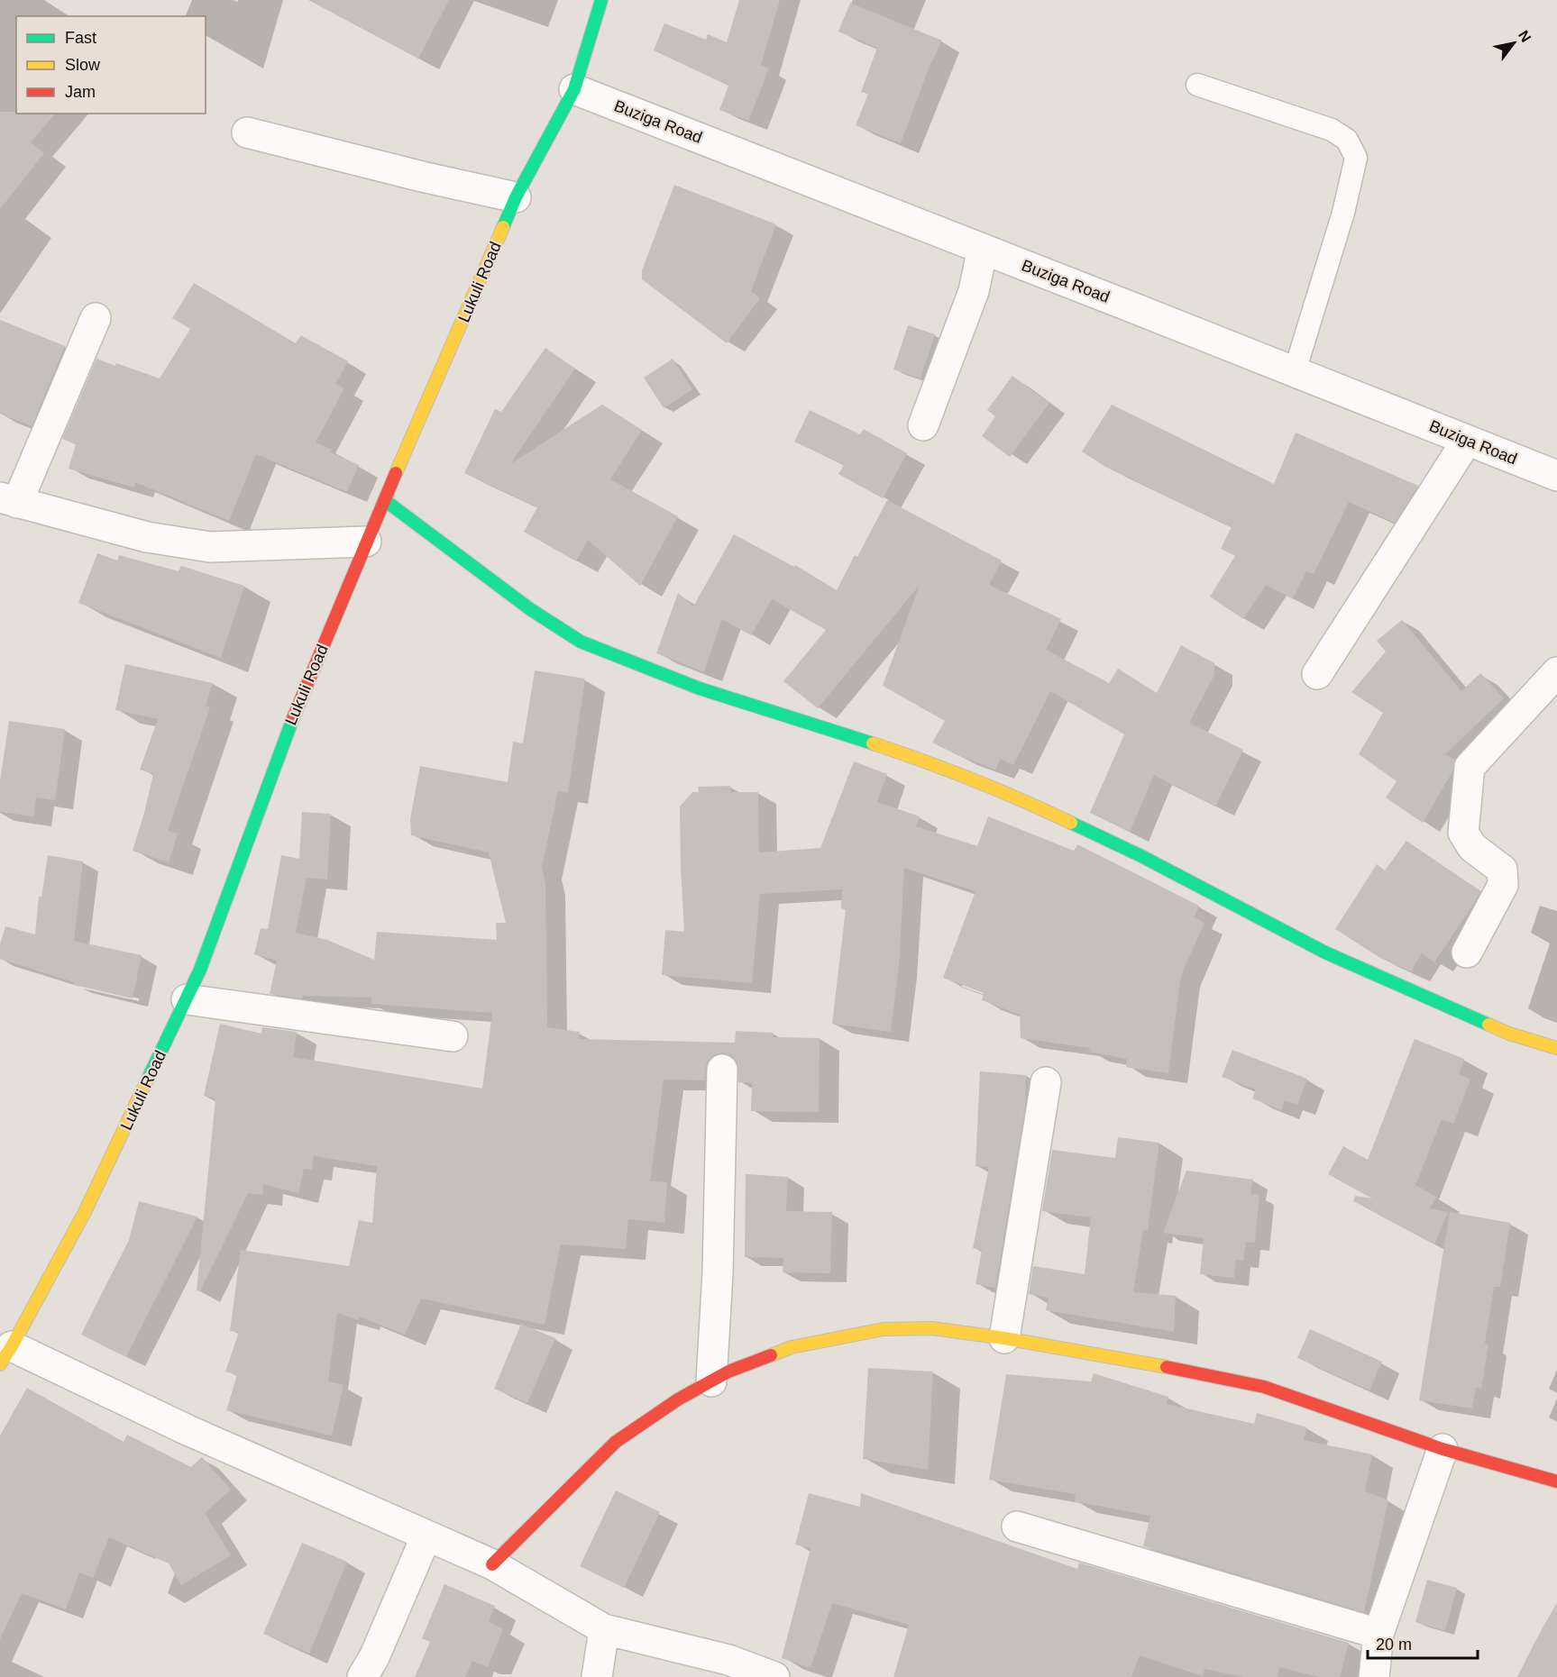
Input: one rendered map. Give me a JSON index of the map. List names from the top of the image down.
{
  "streets": {
    "street": ["Buziga Road", "Lukuli Road"]
  },
  "crossings": [
    ["Buziga Road", "Lukuli Road"]
  ],
  "legend": ["Fast", "Slow", "Jam"],
  "scale_bar": "20 m",
  "north": "top right"
}
